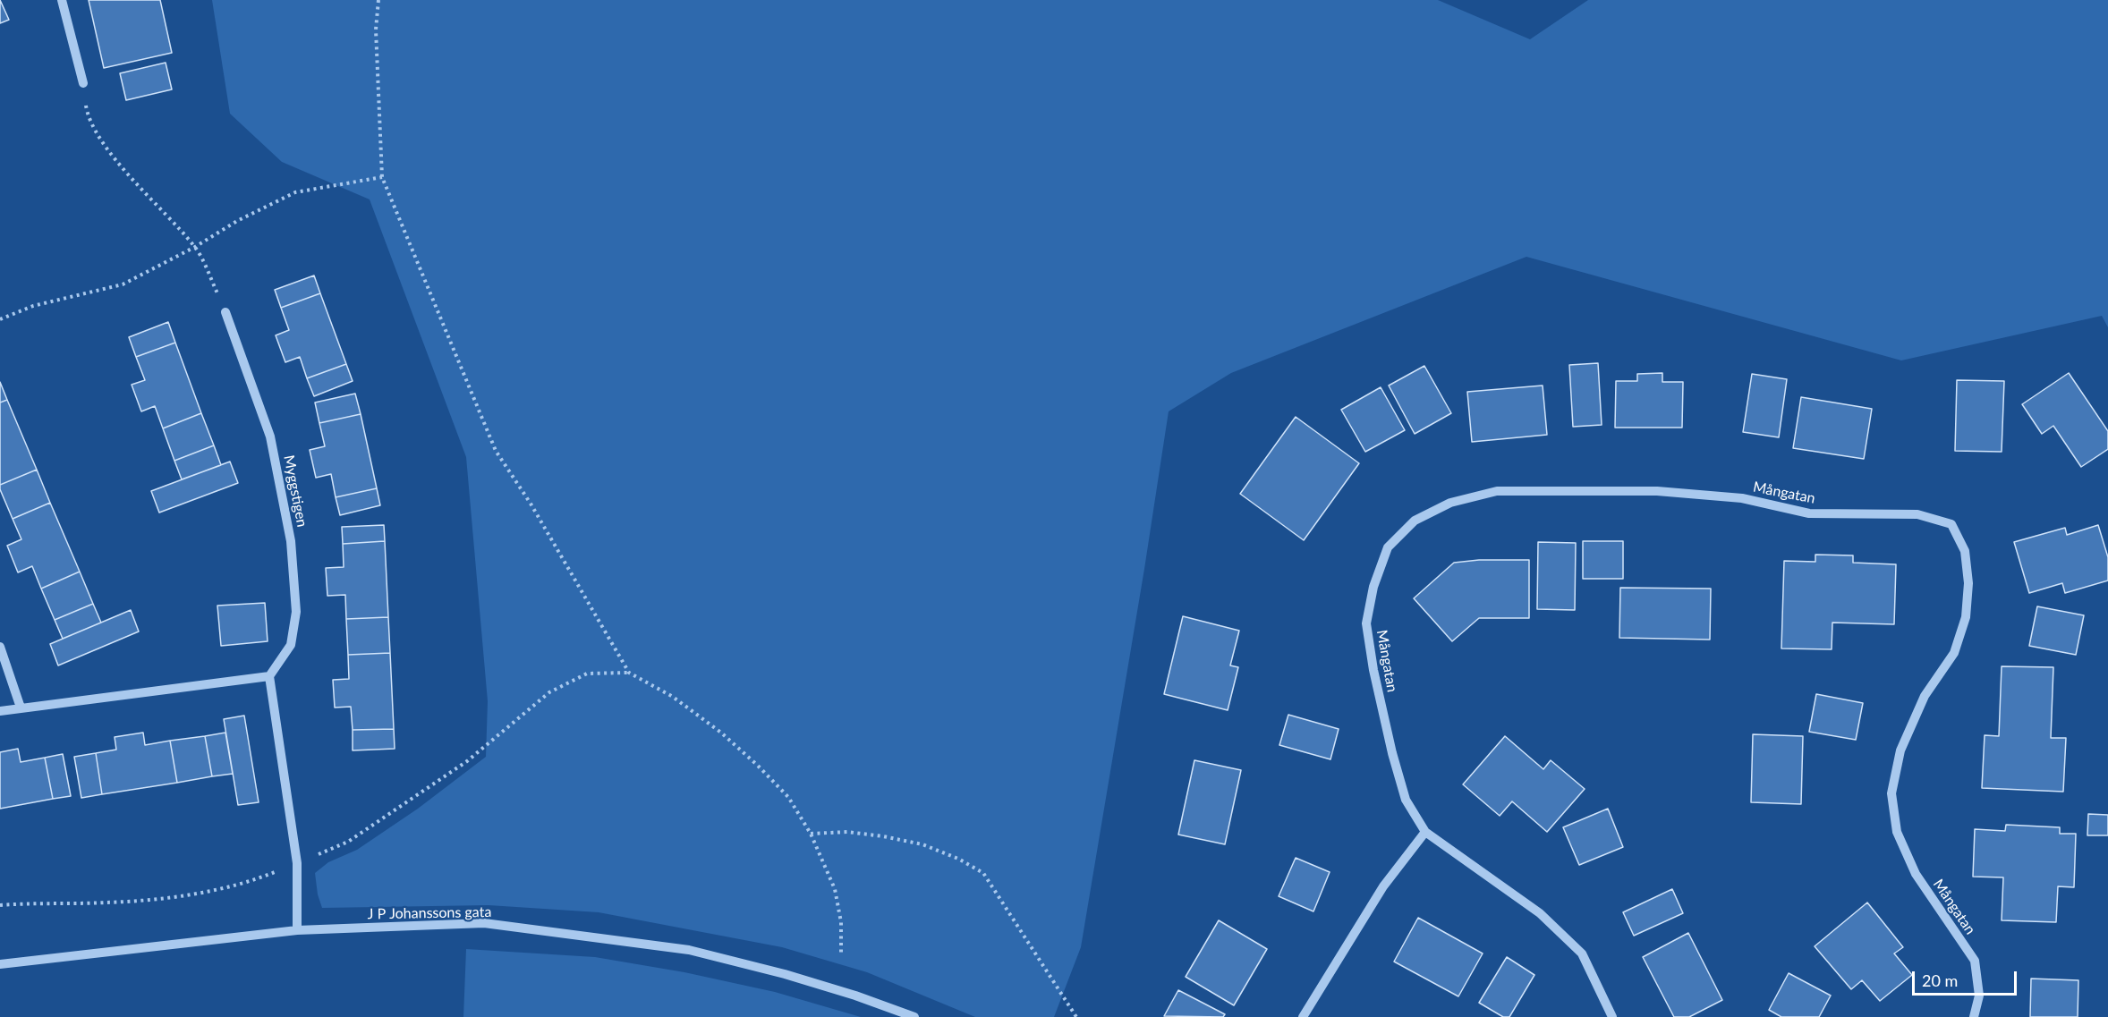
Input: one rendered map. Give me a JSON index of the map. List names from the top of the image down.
{
  "streets": {
    "street": ["Myggstigen", "Mångatan", "J P Johanssons gata"]
  },
  "scale_bar": "20 m"
}
